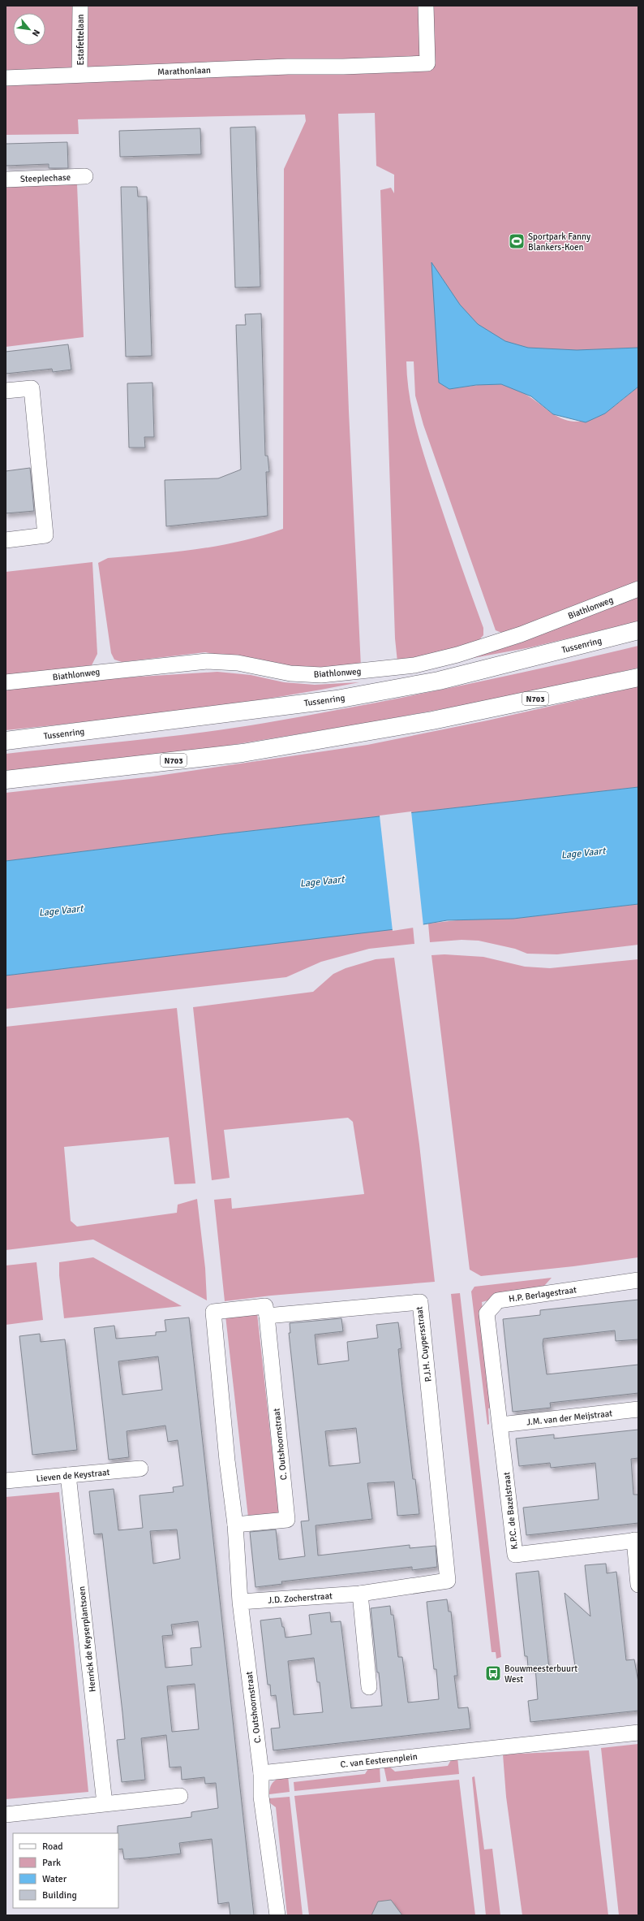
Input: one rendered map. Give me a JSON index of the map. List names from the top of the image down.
{
  "streets": {
    "highway": ["Tussenring", "N703"],
    "street": [
      "Estafettelaan",
      "Marathonlaan",
      "Steeplechase",
      "Biathlonweg",
      "H.P. Berlagestraat",
      "P.J.H. Cuypersstraat",
      "J.M. van der Meijstraat",
      "C. Outshoornstraat",
      "Lieven de Keystraat",
      "K.P.C. de Bazelstraat",
      "J.D. Zocherstraat",
      "Henrick de Keyserplantsoen",
      "C. van Eesterenplein"
    ]
  },
  "crossings": [
    ["Estafettelaan", "Marathonlaan"],
    ["H.P. Berlagestraat", "J.M. van der Meijstraat"],
    ["H.P. Berlagestraat", "K.P.C. de Bazelstraat"],
    ["P.J.H. Cuypersstraat", "C. Outshoornstraat"],
    ["P.J.H. Cuypersstraat", "J.D. Zocherstraat"],
    ["J.M. van der Meijstraat", "K.P.C. de Bazelstraat"],
    ["C. Outshoornstraat", "J.D. Zocherstraat"],
    ["C. Outshoornstraat", "C. van Eesterenplein"],
    ["Lieven de Keystraat", "Henrick de Keyserplantsoen"]
  ],
  "water": ["Lage Vaart"],
  "places": {
    "sports": ["Sportpark Fanny Blankers-Koen"],
    "bus stop": ["Bouwmeesterbuurt West"]
  },
  "legend": [
    "Road",
    "Park",
    "Water",
    "Building"
  ],
  "north": "bottom right"
}
